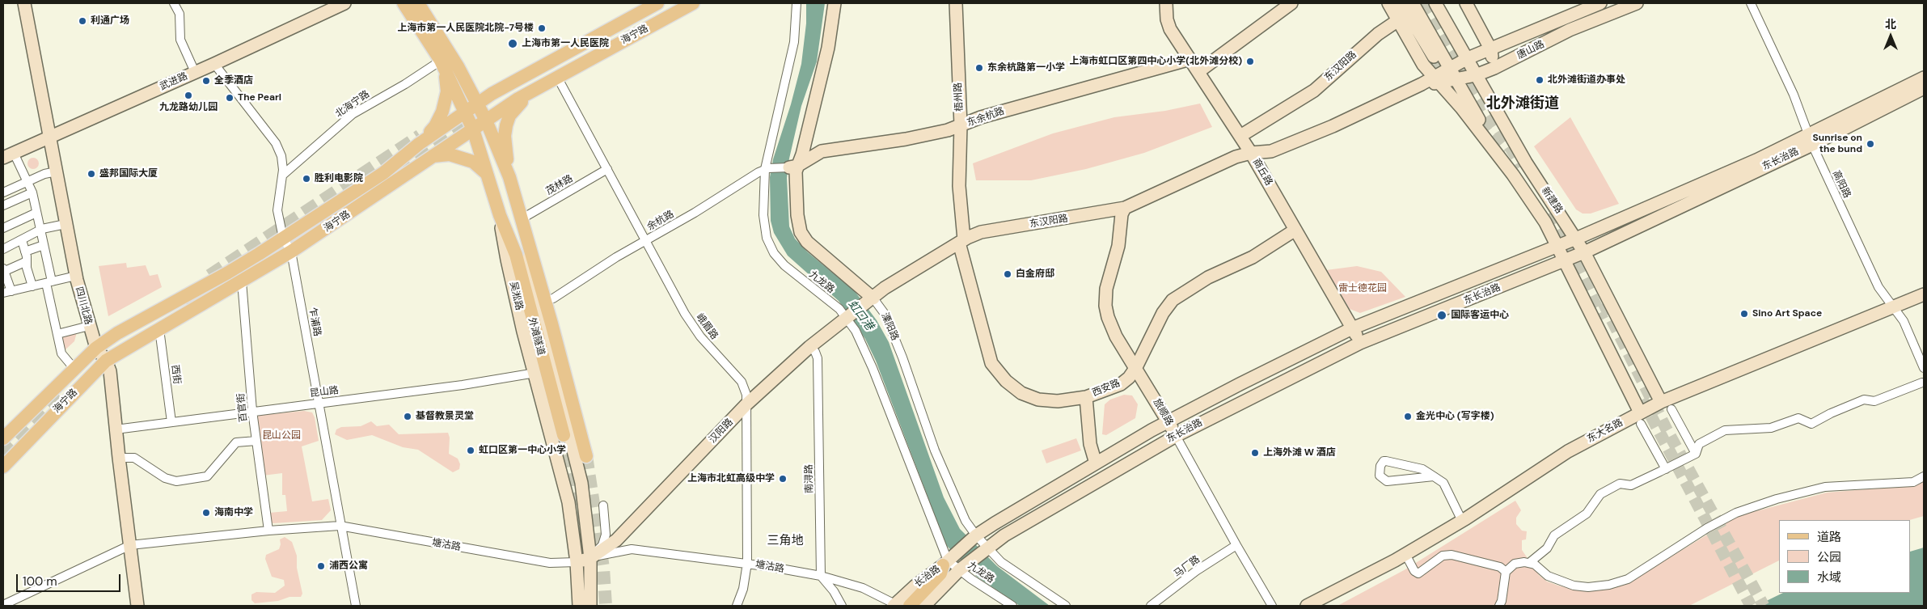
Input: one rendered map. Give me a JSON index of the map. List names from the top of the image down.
{
  "streets": {
    "main road": [
      "海宁路",
      "唐山路",
      "东汉阳路",
      "武进路",
      "梧州路",
      "东余杭路",
      "东长治路",
      "商丘路",
      "新建路",
      "吴淞路",
      "四川北路",
      "溧阳路",
      "外滩隧道",
      "西安路",
      "旅顺路",
      "汉阳路",
      "东大名路",
      "塘沽路",
      "长治路"
    ],
    "street": [
      "北海宁路",
      "高阳路",
      "茂林路",
      "余杭路",
      "九龙路",
      "乍浦路",
      "峨眉路",
      "西街",
      "昆山路",
      "百官街",
      "南浔路",
      "马厂路"
    ]
  },
  "crossings": [
    ["海宁路", "吴淞路"],
    ["海宁路", "四川北路"],
    ["海宁路", "乍浦路"],
    ["海宁路", "峨眉路"],
    ["海宁路", "西街"],
    ["海宁路", "百官街"],
    ["唐山路", "东汉阳路"],
    ["唐山路", "商丘路"],
    ["唐山路", "新建路"],
    ["东汉阳路", "梧州路"],
    ["东汉阳路", "商丘路"],
    ["东汉阳路", "新建路"],
    ["东汉阳路", "九龙路"],
    ["东汉阳路", "溧阳路"],
    ["东汉阳路", "西安路"],
    ["东汉阳路", "旅顺路"],
    ["东汉阳路", "汉阳路"],
    ["武进路", "四川北路"],
    ["武进路", "乍浦路"],
    ["梧州路", "东余杭路"],
    ["梧州路", "西安路"],
    ["北海宁路", "吴淞路"],
    ["北海宁路", "乍浦路"],
    ["东余杭路", "商丘路"],
    ["东余杭路", "溧阳路"],
    ["东长治路", "商丘路"],
    ["东长治路", "高阳路"],
    ["东长治路", "新建路"],
    ["东长治路", "九龙路"],
    ["东长治路", "溧阳路"],
    ["东长治路", "旅顺路"],
    ["东长治路", "长治路"],
    ["商丘路", "西安路"],
    ["高阳路", "东大名路"],
    ["茂林路", "吴淞路"],
    ["茂林路", "峨眉路"],
    ["新建路", "东大名路"],
    ["余杭路", "九龙路"],
    ["余杭路", "峨眉路"],
    ["九龙路", "溧阳路"],
    ["九龙路", "汉阳路"],
    ["九龙路", "长治路"],
    ["吴淞路", "外滩隧道"],
    ["吴淞路", "昆山路"],
    ["吴淞路", "汉阳路"],
    ["吴淞路", "塘沽路"],
    ["四川北路", "昆山路"],
    ["四川北路", "塘沽路"],
    ["乍浦路", "昆山路"],
    ["乍浦路", "塘沽路"],
    ["峨眉路", "汉阳路"],
    ["峨眉路", "塘沽路"],
    ["溧阳路", "汉阳路"],
    ["溧阳路", "长治路"],
    ["西街", "昆山路"],
    ["西安路", "旅顺路"],
    ["昆山路", "百官街"],
    ["百官街", "塘沽路"],
    ["旅顺路", "马厂路"],
    ["汉阳路", "南浔路"],
    ["汉阳路", "塘沽路"],
    ["南浔路", "塘沽路"],
    ["塘沽路", "长治路"]
  ],
  "districts": ["北外滩街道", "三角地"],
  "water": ["虹口港"],
  "parks": ["雷士德花园", "昆山公园"],
  "places": [
    "利通广场",
    "上海市第一人民医院北院-7号楼",
    "上海市第一人民医院",
    "上海市虹口区第四中心小学(北外滩分校)",
    "东余杭路第一小学",
    "北外滩街道办事处",
    "全季酒店",
    "九龙路幼儿园",
    "The Pearl",
    "Sunrise on the bund",
    "盛邦国际大厦",
    "胜利电影院",
    "白金府邸",
    "Sino Art Space",
    "国际客运中心",
    "基督教景灵堂",
    "金光中心 (写字楼)",
    "虹口区第一中心小学",
    "上海外滩 W 酒店",
    "上海市北虹高级中学",
    "海南中学",
    "浦西公寓"
  ],
  "legend": ["道路", "公园", "水域"],
  "scale_bar": "100 m",
  "north": "top"
}
